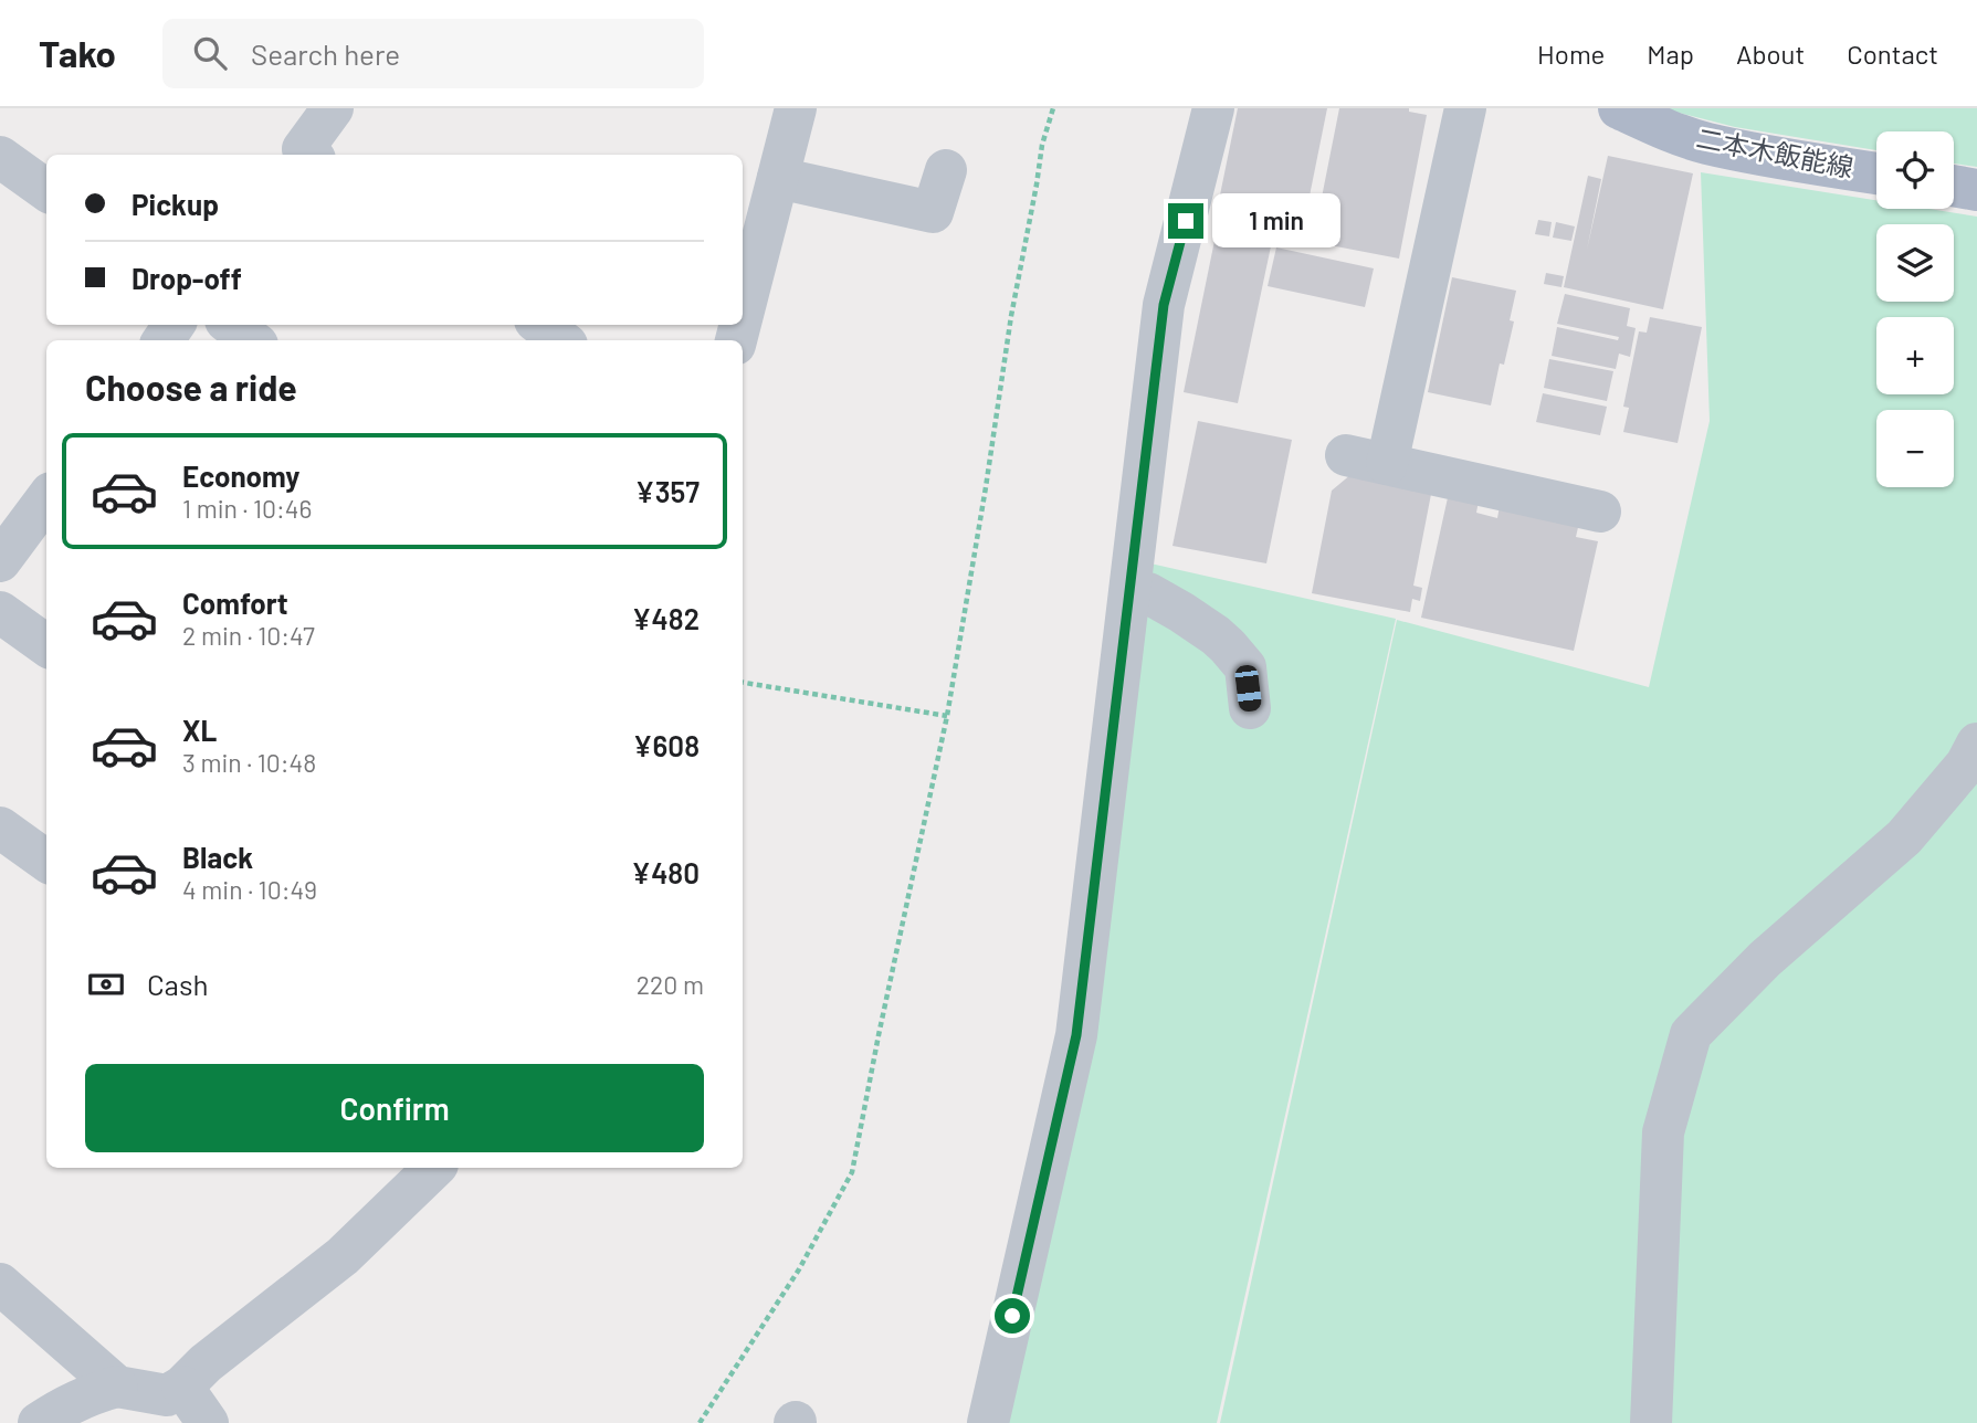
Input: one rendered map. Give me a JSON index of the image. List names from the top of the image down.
{
  "streets": {
    "main road": ["二本木飯能線"]
  },
  "page": {
    "header": "Tako",
    "search": "Search here",
    "nav": [
      "Home",
      "Map",
      "About",
      "Contact"
    ],
    "map_buttons": ["+", "−"],
    "banner": ["Pickup", "Drop-off"],
    "bubble": "1 min",
    "heading": "Choose a ride",
    "list": [
      {
        "name": "Economy",
        "note": "1 min · 10:46",
        "value": "¥357"
      },
      {
        "name": "Comfort",
        "note": "2 min · 10:47",
        "value": "¥482"
      },
      {
        "name": "XL",
        "note": "3 min · 10:48",
        "value": "¥608"
      },
      {
        "name": "Black",
        "note": "4 min · 10:49",
        "value": "¥480"
      }
    ],
    "pay": ["Cash", "220 m"],
    "buttons": "Confirm"
  }
}
